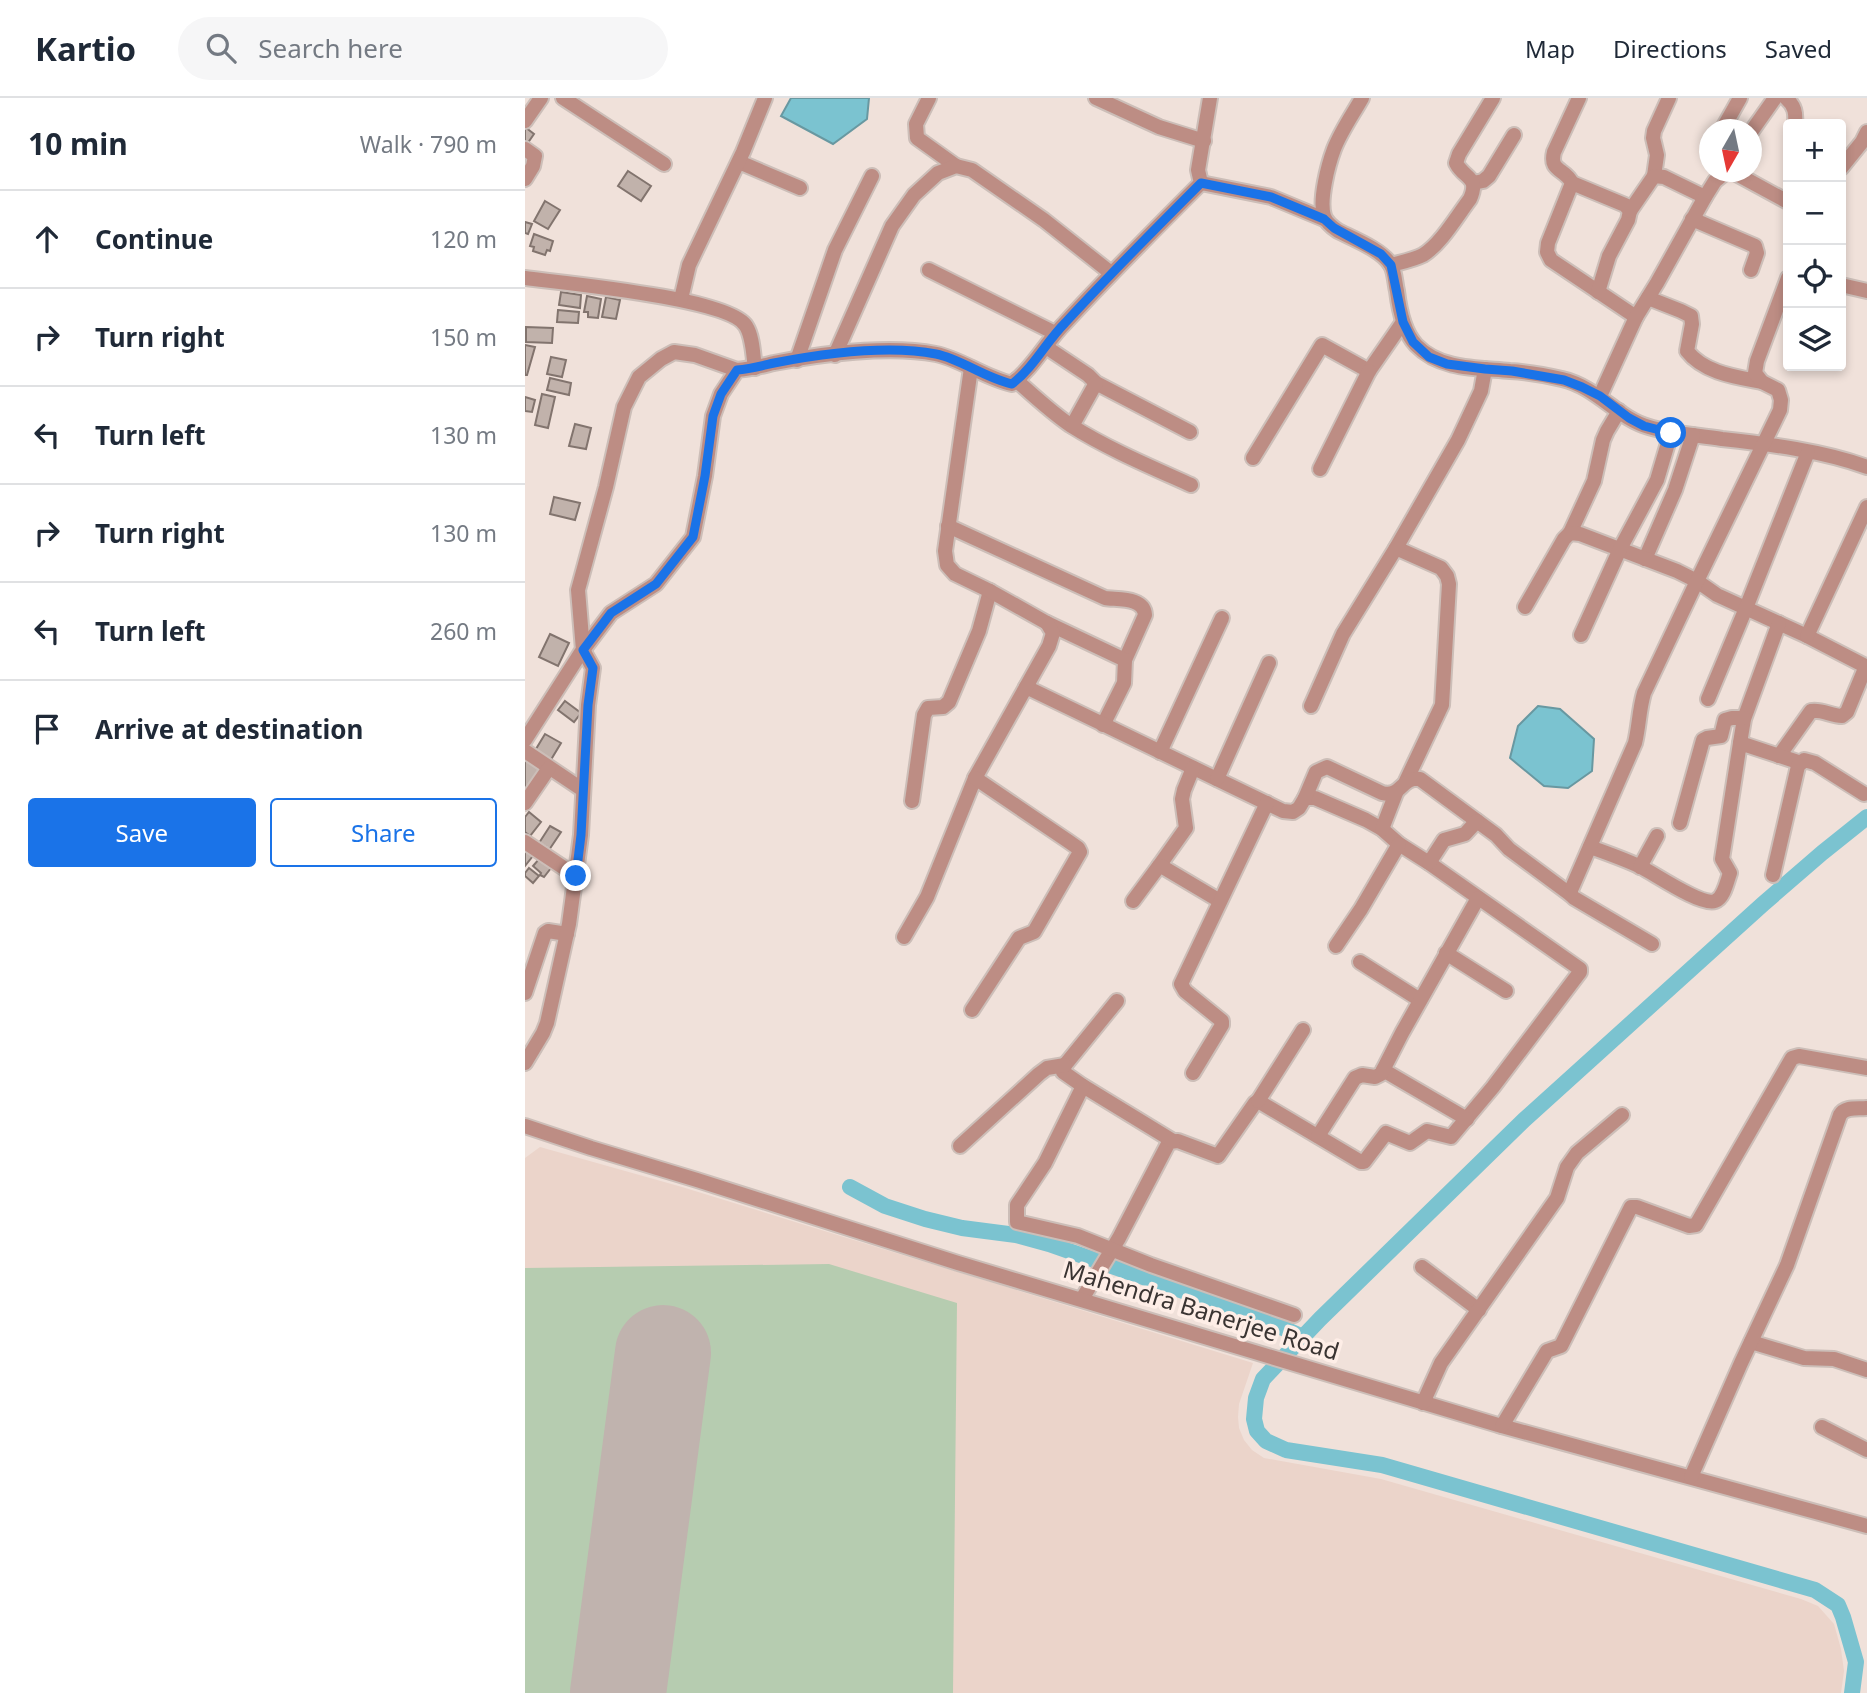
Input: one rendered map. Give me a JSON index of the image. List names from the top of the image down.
{
  "streets": {
    "street": ["Mahendra Banerjee Road"]
  },
  "north": "bottom",
  "page": {
    "header": "Kartio",
    "search": "Search here",
    "nav": ["Map", "Directions", "Saved"],
    "heading": ["10 min", "Walk · 790 m"],
    "map_buttons": ["+", "−"],
    "list": [
      ["Continue", "120 m"],
      ["Turn right", "150 m"],
      ["Turn left", "130 m"],
      ["Turn right", "130 m"],
      ["Turn left", "260 m"],
      "Arrive at destination"
    ],
    "buttons": ["Save", "Share"]
  }
}
